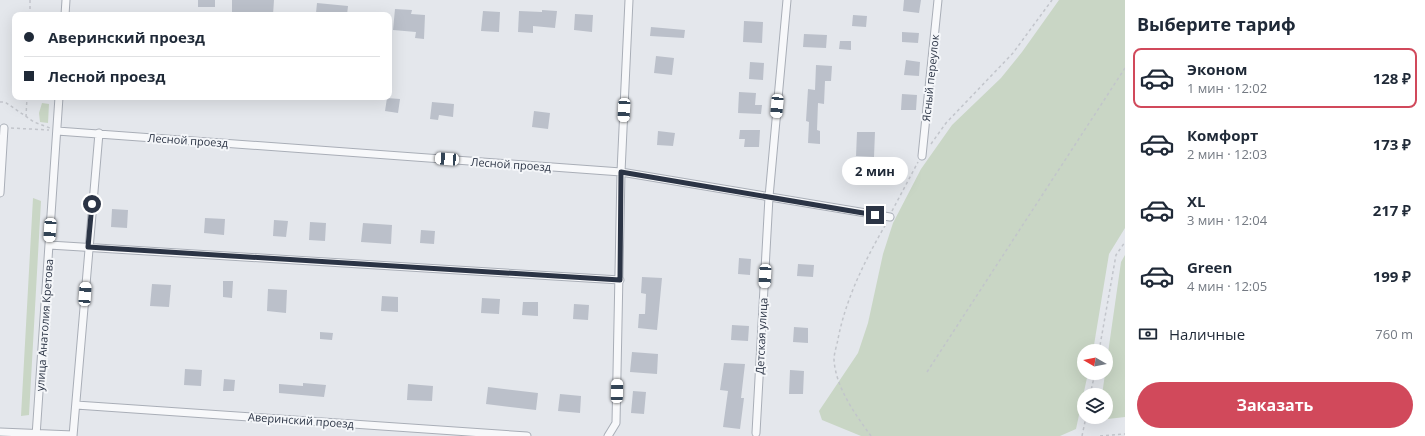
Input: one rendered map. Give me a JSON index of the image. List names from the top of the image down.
{
  "streets": {
    "street": [
      "Ясный переулок",
      "Лесной проезд",
      "улица Анатолия Кретова",
      "Детская улица",
      "Аверинский проезд"
    ]
  },
  "crossings": [
    ["Лесной проезд", "улица Анатолия Кретова"],
    ["Лесной проезд", "Детская улица"]
  ],
  "north": "left",
  "page": {
    "heading": "Выберите тариф",
    "banner": ["Аверинский проезд", "Лесной проезд"],
    "list": [
      {
        "name": "Эконом",
        "note": "1 мин · 12:02",
        "value": "128 ₽"
      },
      {
        "name": "Комфорт",
        "note": "2 мин · 12:03",
        "value": "173 ₽"
      },
      {
        "name": "XL",
        "note": "3 мин · 12:04",
        "value": "217 ₽"
      },
      {
        "name": "Green",
        "note": "4 мин · 12:05",
        "value": "199 ₽"
      }
    ],
    "bubble": "2 мин",
    "pay": ["Наличные", "760 m"],
    "buttons": "Заказать"
  }
}
